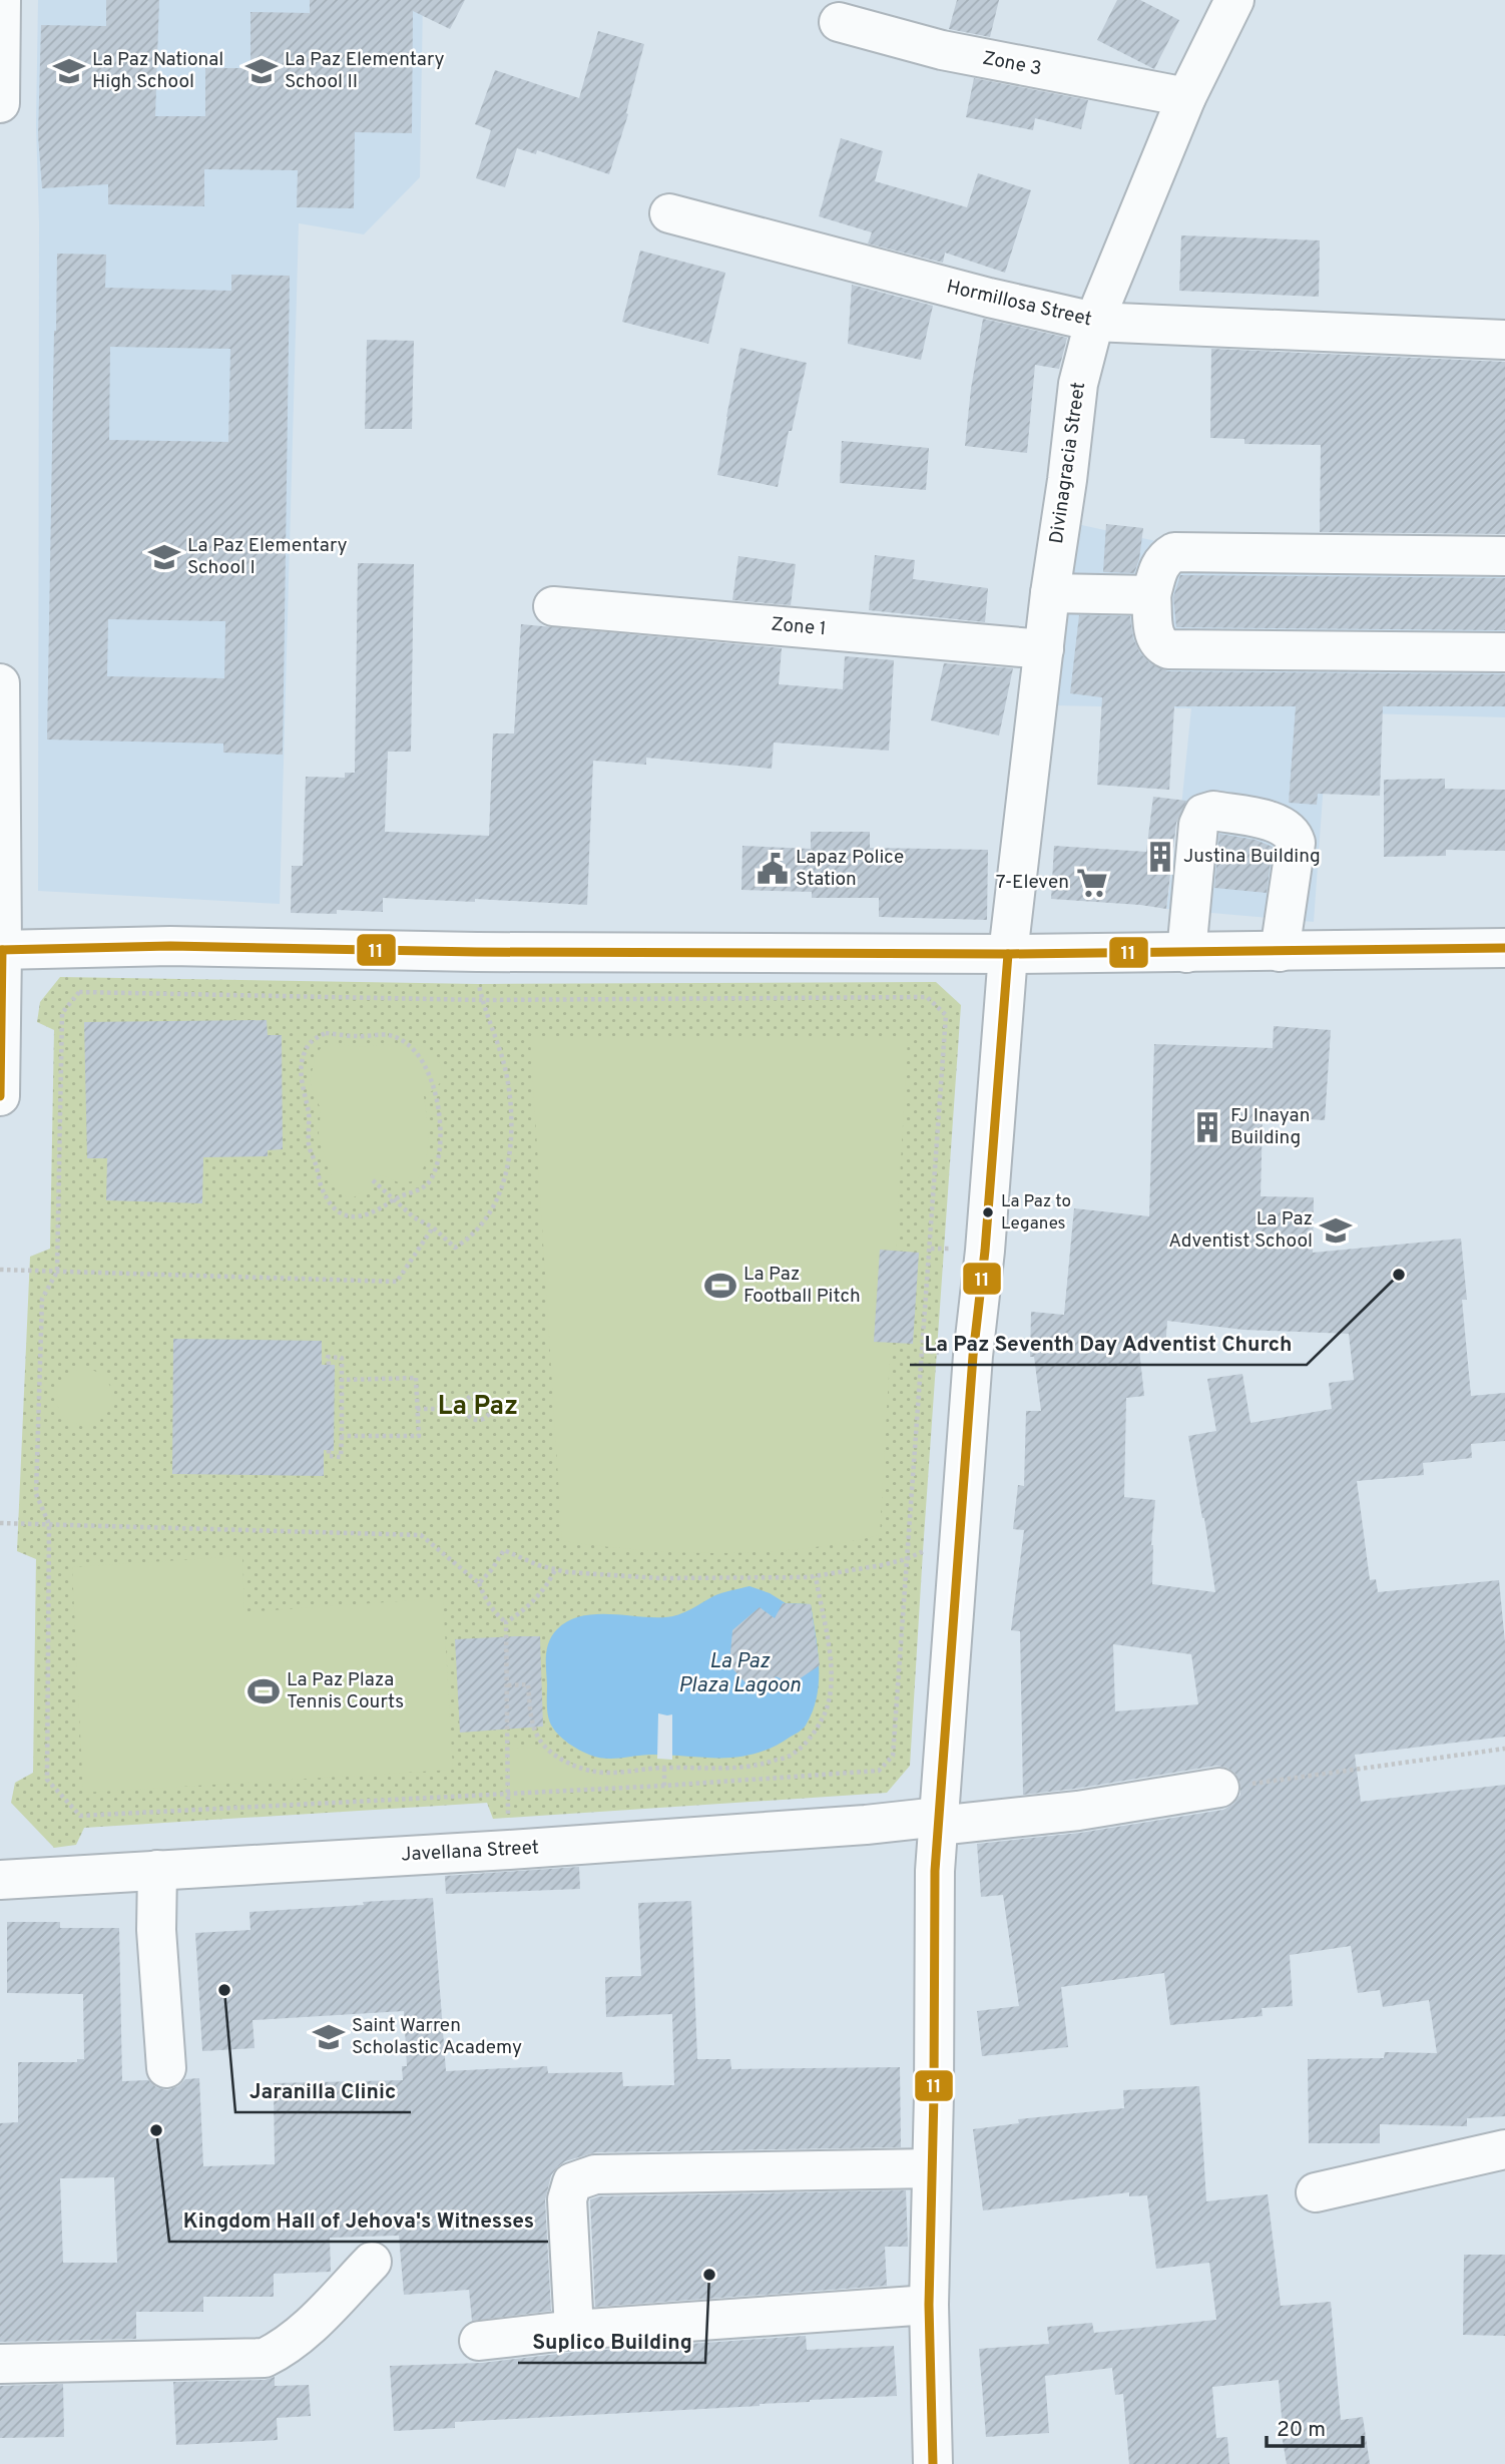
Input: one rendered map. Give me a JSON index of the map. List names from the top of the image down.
{
  "streets": {
    "street": [
      "Zone 3",
      "Hormillosa Street",
      "Divinagracia Street",
      "Zone 1",
      "Javellana Street"
    ]
  },
  "crossings": [
    ["Zone 3", "Divinagracia Street"],
    ["Hormillosa Street", "Divinagracia Street"],
    ["Divinagracia Street", "Zone 1"],
    ["Divinagracia Street", "Javellana Street"]
  ],
  "districts": ["La Paz"],
  "water": ["La Paz Plaza Lagoon"],
  "places": {
    "school or university": [
      "La Paz National High School",
      "La Paz Elementary School II",
      "La Paz Elementary School I",
      "La Paz Adventist School",
      "Saint Warren Scholastic Academy"
    ],
    "building": ["Justina Building", "FJ Inayan Building"],
    "public building": ["Lapaz Police Station"],
    "supermarket": ["7-Eleven"],
    "other": [
      "La Paz to Leganes",
      "La Paz Seventh Day Adventist Church",
      "Jaranilla Clinic",
      "Kingdom Hall of Jehova's Witnesses",
      "Suplico Building"
    ],
    "sports": ["La Paz Football Pitch", "La Paz Plaza Tennis Courts"]
  },
  "lines": ["transit line 11"],
  "scale_bar": "20 m"
}
